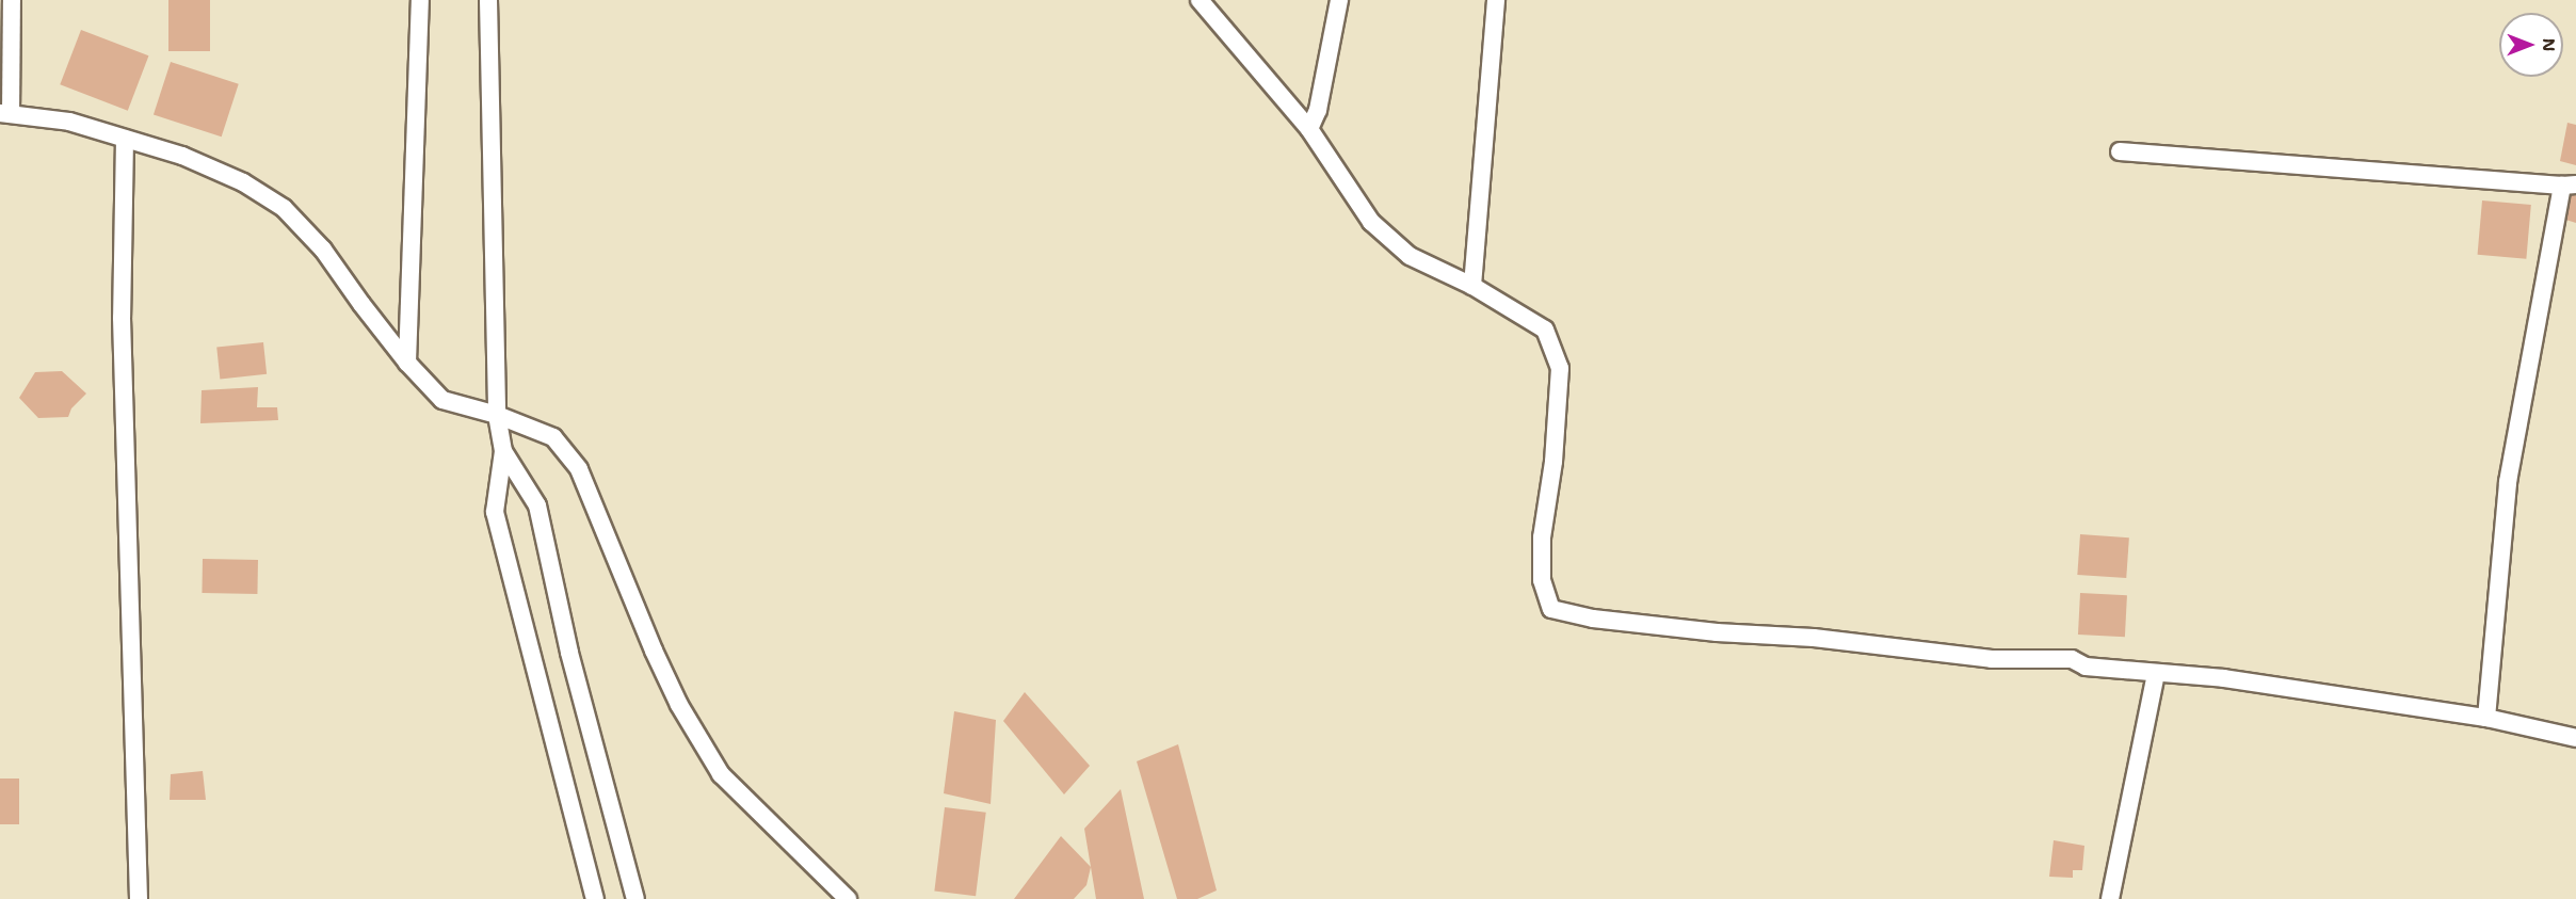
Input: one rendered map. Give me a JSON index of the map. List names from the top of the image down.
{
  "north": "right"
}
